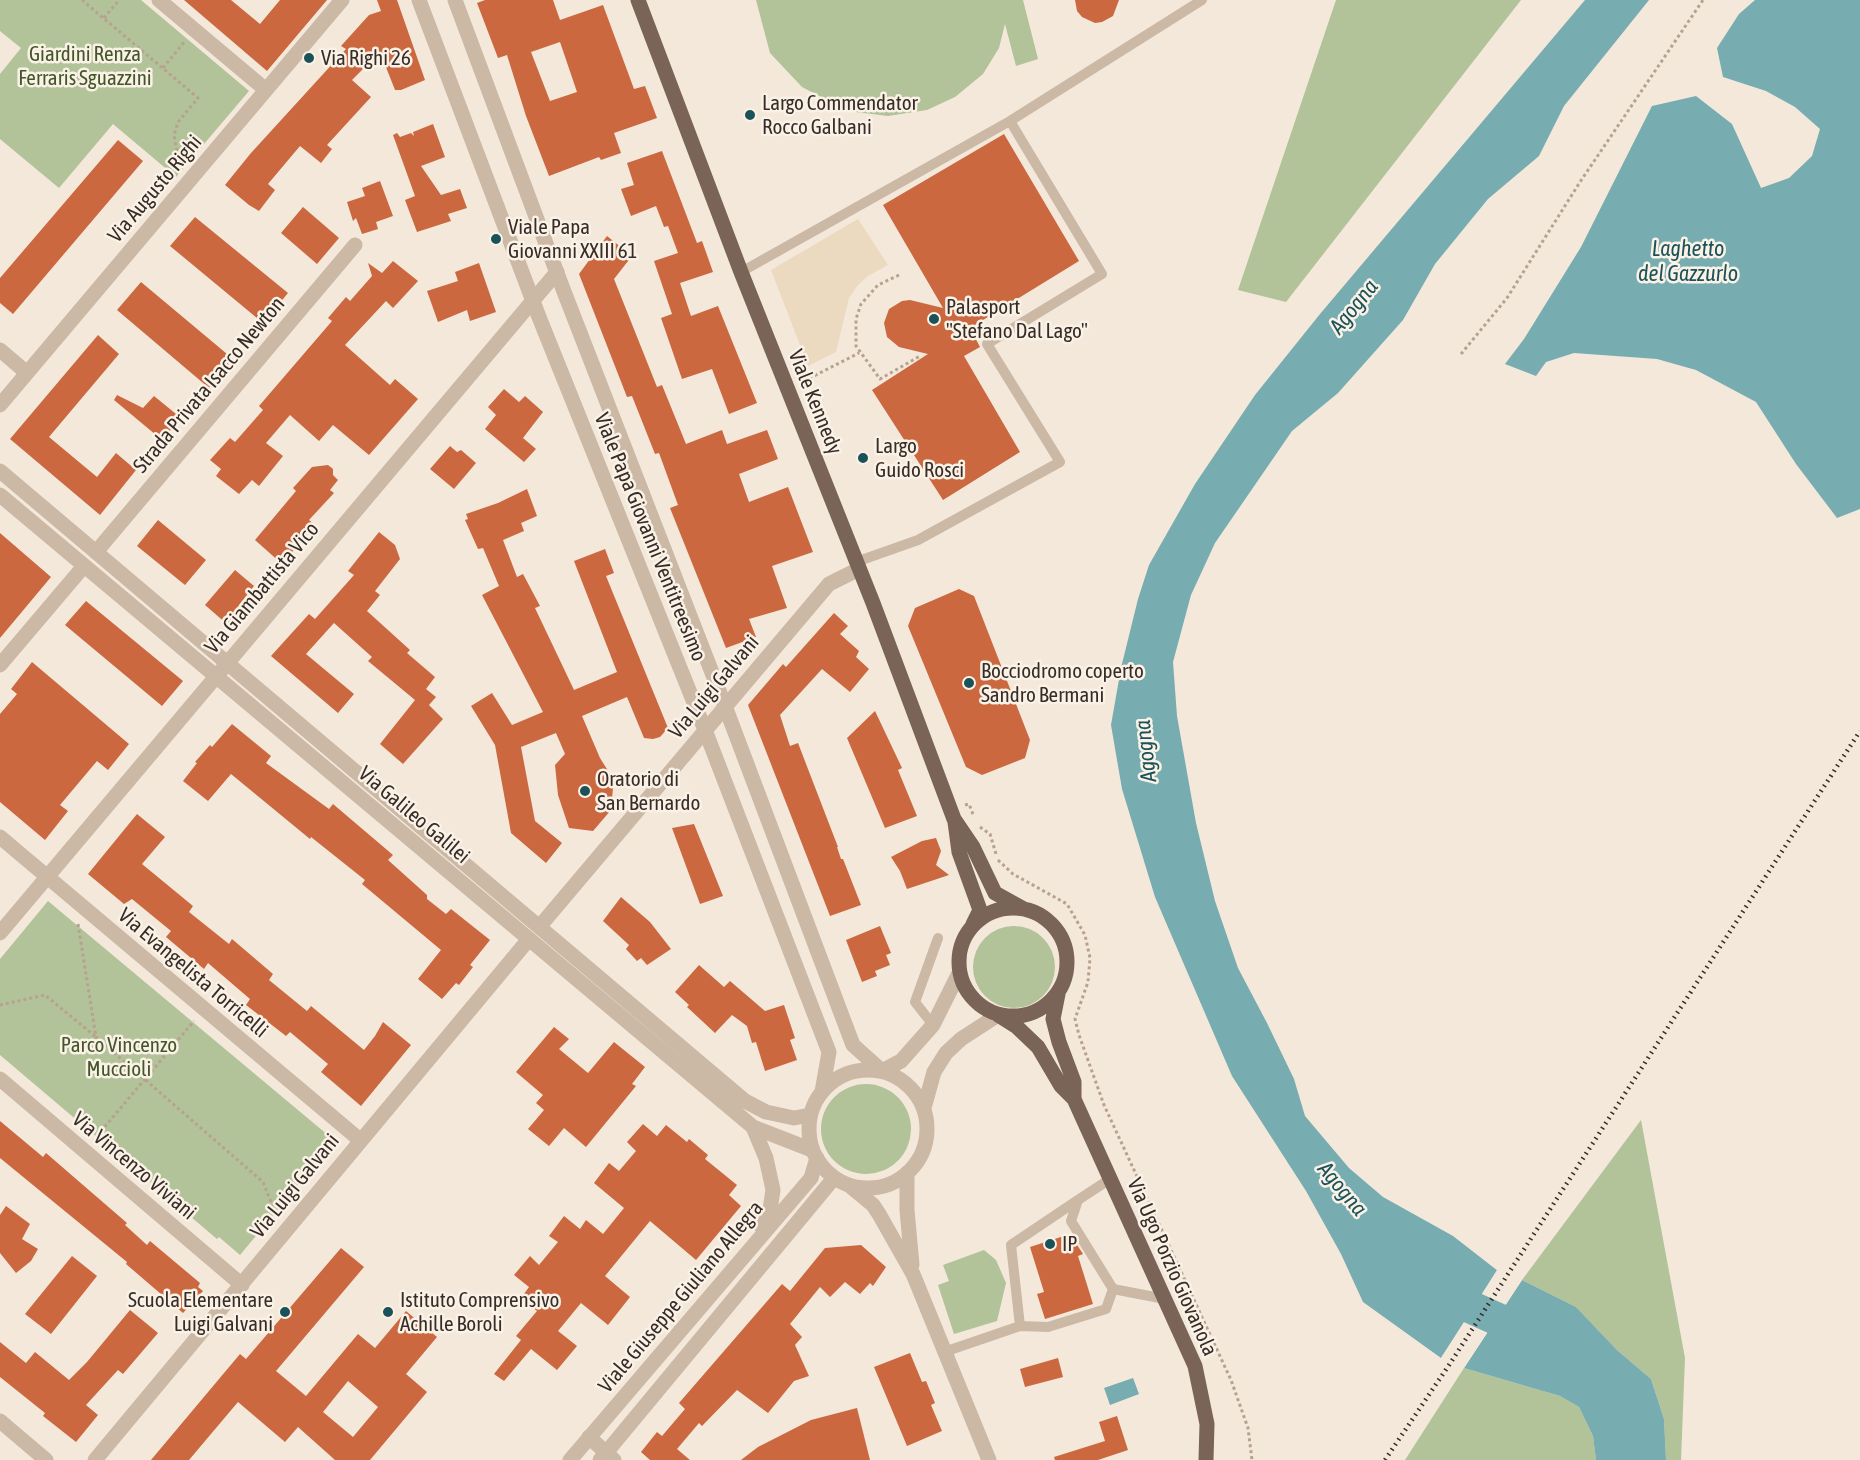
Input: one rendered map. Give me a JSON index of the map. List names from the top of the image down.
{
  "streets": {
    "main road": ["Viale Kennedy", "Via Ugo Porzio Giovanola"],
    "street": [
      "Via Augusto Righi",
      "Strada Privata Isacco Newton",
      "Viale Papa Giovanni Ventitreesimo",
      "Via Giambattista Vico",
      "Via Luigi Galvani",
      "Via Galileo Galilei",
      "Via Evangelista Torricelli",
      "Via Vincenzo Viviani",
      "Viale Giuseppe Giuliano Allegra"
    ]
  },
  "crossings": [
    ["Strada Privata Isacco Newton", "Via Galileo Galilei"],
    ["Viale Kennedy", "Via Luigi Galvani"],
    ["Viale Papa Giovanni Ventitreesimo", "Via Giambattista Vico"],
    ["Viale Papa Giovanni Ventitreesimo", "Via Luigi Galvani"],
    ["Viale Papa Giovanni Ventitreesimo", "Via Galileo Galilei"],
    ["Viale Papa Giovanni Ventitreesimo", "Viale Giuseppe Giuliano Allegra"],
    ["Via Giambattista Vico", "Via Galileo Galilei"],
    ["Via Giambattista Vico", "Via Evangelista Torricelli"],
    ["Via Luigi Galvani", "Via Galileo Galilei"],
    ["Via Luigi Galvani", "Via Evangelista Torricelli"],
    ["Via Luigi Galvani", "Via Vincenzo Viviani"],
    ["Via Galileo Galilei", "Viale Giuseppe Giuliano Allegra"]
  ],
  "water": ["Laghetto del Gazzurlo", "Agogna"],
  "parks": ["Giardini Renza Ferraris Sguazzini", "Parco Vincenzo Muccioli"],
  "places": [
    "Via Righi 26",
    "Largo Commendator Rocco Galbani",
    "Viale Papa Giovanni XXIII 61",
    "Palasport \"Stefano Dal Lago\"",
    "Largo Guido Rosci",
    "Bocciodromo coperto Sandro Bermani",
    "Oratorio di San Bernardo",
    "IP",
    "Scuola Elementare Luigi Galvani",
    "Istituto Comprensivo Achille Boroli"
  ]
}
